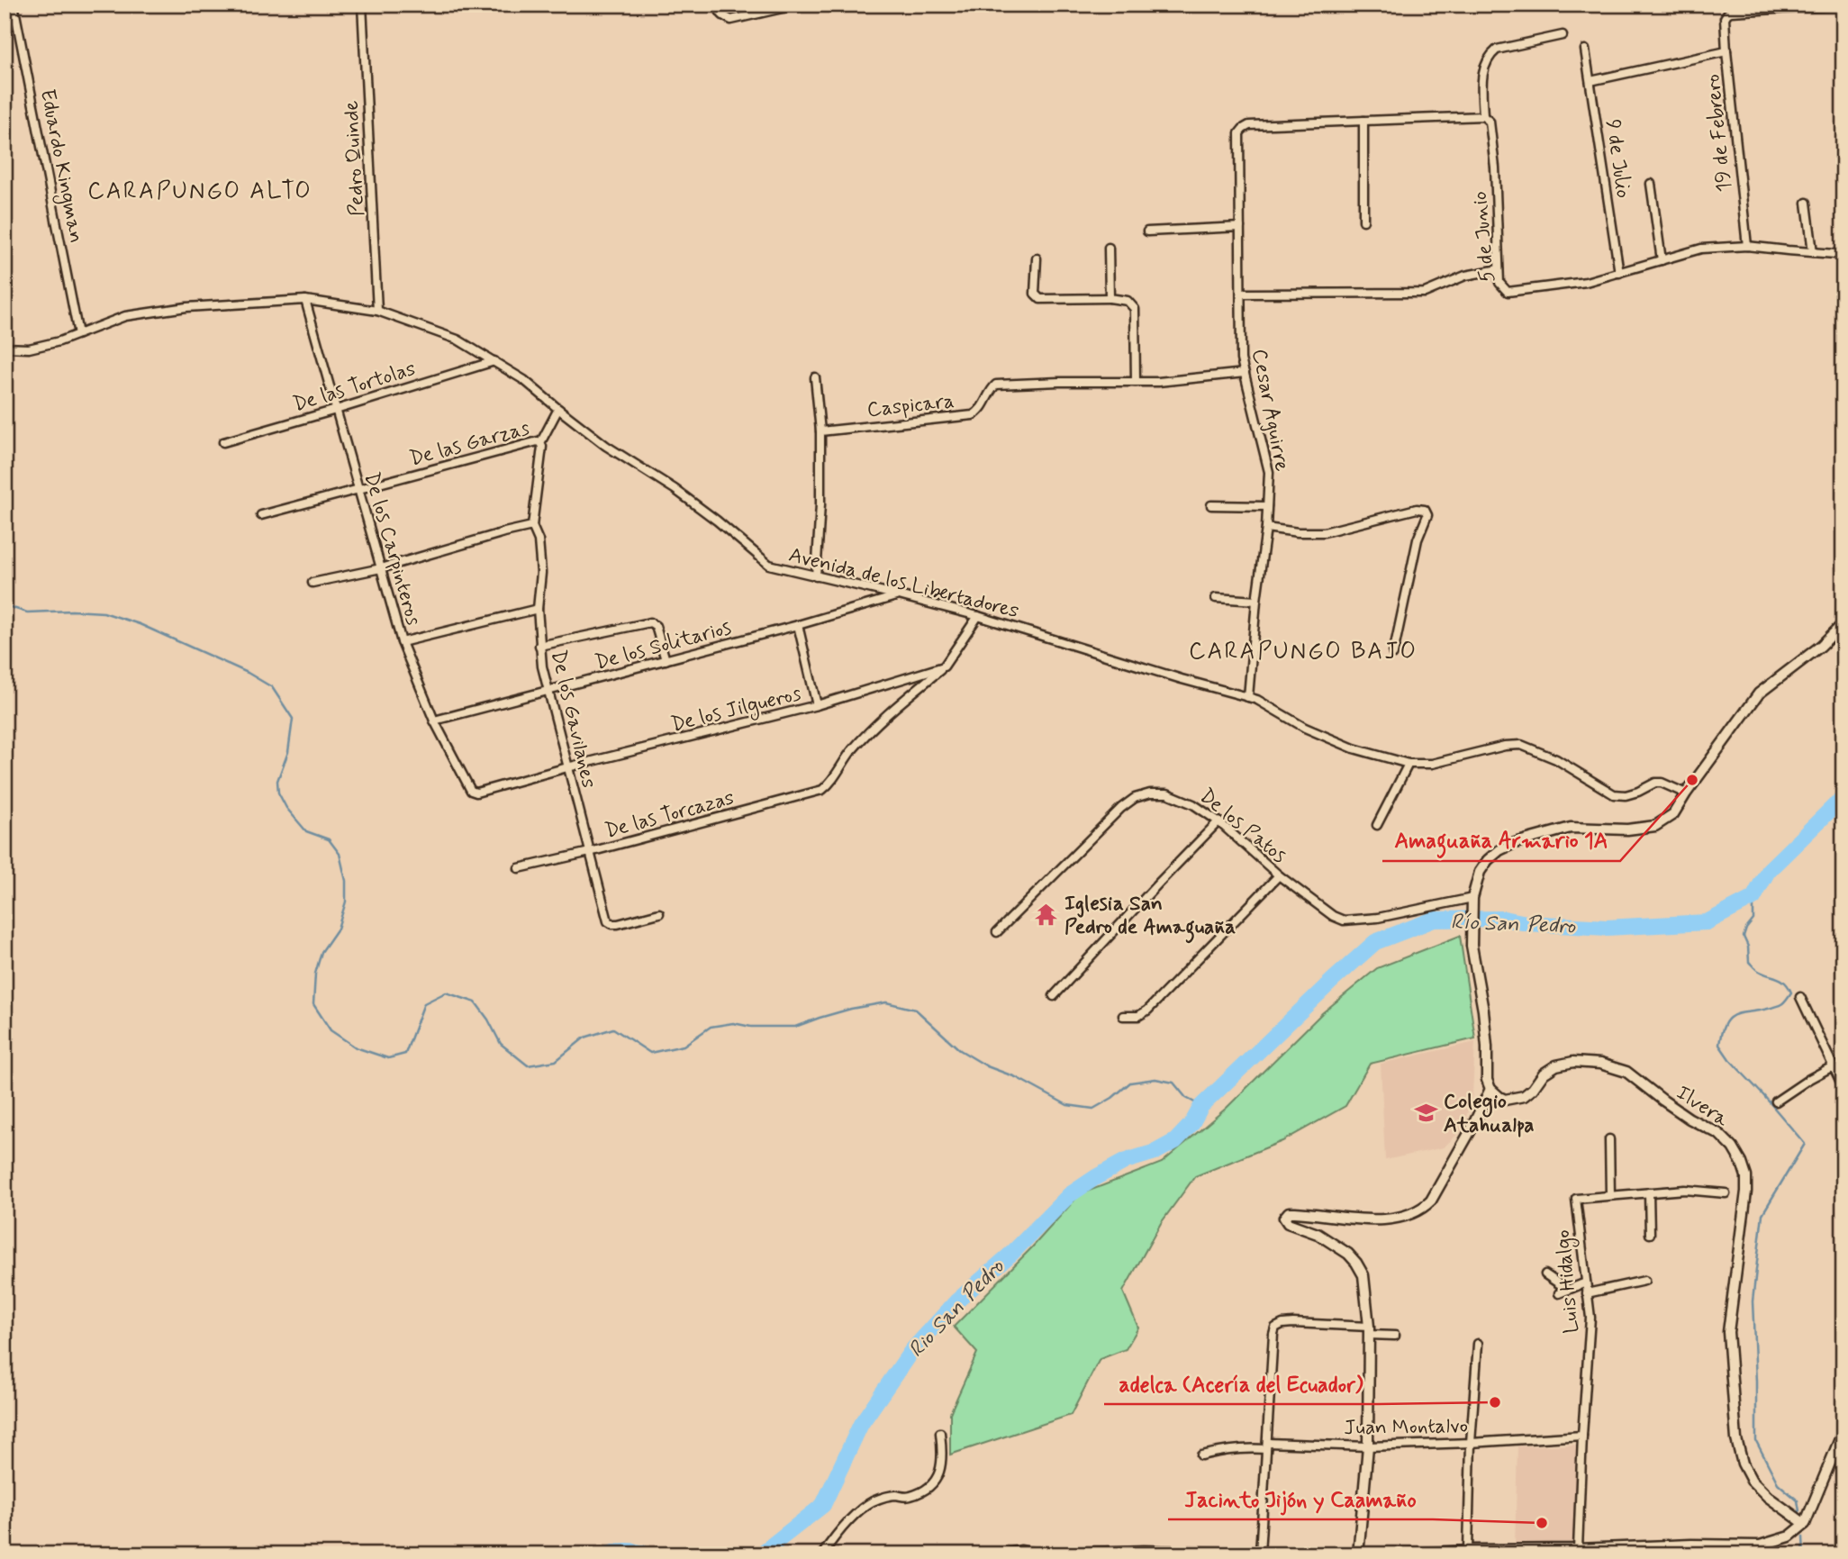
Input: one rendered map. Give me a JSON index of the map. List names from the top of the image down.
{
  "streets": {
    "street": [
      "19 de Febrero",
      "Pedro Quinde",
      "9 de Julio",
      "Eduardo Kingman",
      "5 de Junio",
      "De las Tortolas",
      "Caspicara",
      "Cesar Aguirre",
      "De las Garzas",
      "De los Carpinteros",
      "Avenida de los Libertadores",
      "De los Solitarios",
      "De los Jilgueros",
      "De los Gavilanes",
      "De las Torcazas",
      "De los Patos",
      "Ilvera",
      "Luis Hidalgo",
      "Juan Montalvo"
    ]
  },
  "crossings": [
    ["19 de Febrero", "5 de Junio"],
    ["Pedro Quinde", "Avenida de los Libertadores"],
    ["9 de Julio", "5 de Junio"],
    ["Eduardo Kingman", "Avenida de los Libertadores"],
    ["De las Tortolas", "De los Carpinteros"],
    ["De las Tortolas", "Avenida de los Libertadores"],
    ["Caspicara", "Cesar Aguirre"],
    ["Cesar Aguirre", "Avenida de los Libertadores"],
    ["De las Garzas", "De los Carpinteros"],
    ["De las Garzas", "Avenida de los Libertadores"],
    ["De las Garzas", "De los Gavilanes"],
    ["De los Carpinteros", "Avenida de los Libertadores"],
    ["De los Carpinteros", "De los Solitarios"],
    ["De los Carpinteros", "De los Jilgueros"],
    ["Avenida de los Libertadores", "De los Solitarios"],
    ["De los Solitarios", "De los Gavilanes"],
    ["De los Jilgueros", "De los Gavilanes"],
    ["De los Jilgueros", "De las Torcazas"],
    ["De los Gavilanes", "De las Torcazas"],
    ["Luis Hidalgo", "Juan Montalvo"]
  ],
  "districts": ["CARAPUNGO ALTO", "CARAPUNGO BAJO"],
  "water": ["Río San Pedro", "Rio San Pedro"],
  "places": {
    "other": ["Amaguaña Armario 1A", "adelca (Acería del Ecuador)", "Jacinto Jijón y Caamaño"],
    "temple": ["Iglesia San Pedro de Amaguaña"],
    "school or university": ["Colegio Atahualpa"]
  }
}
